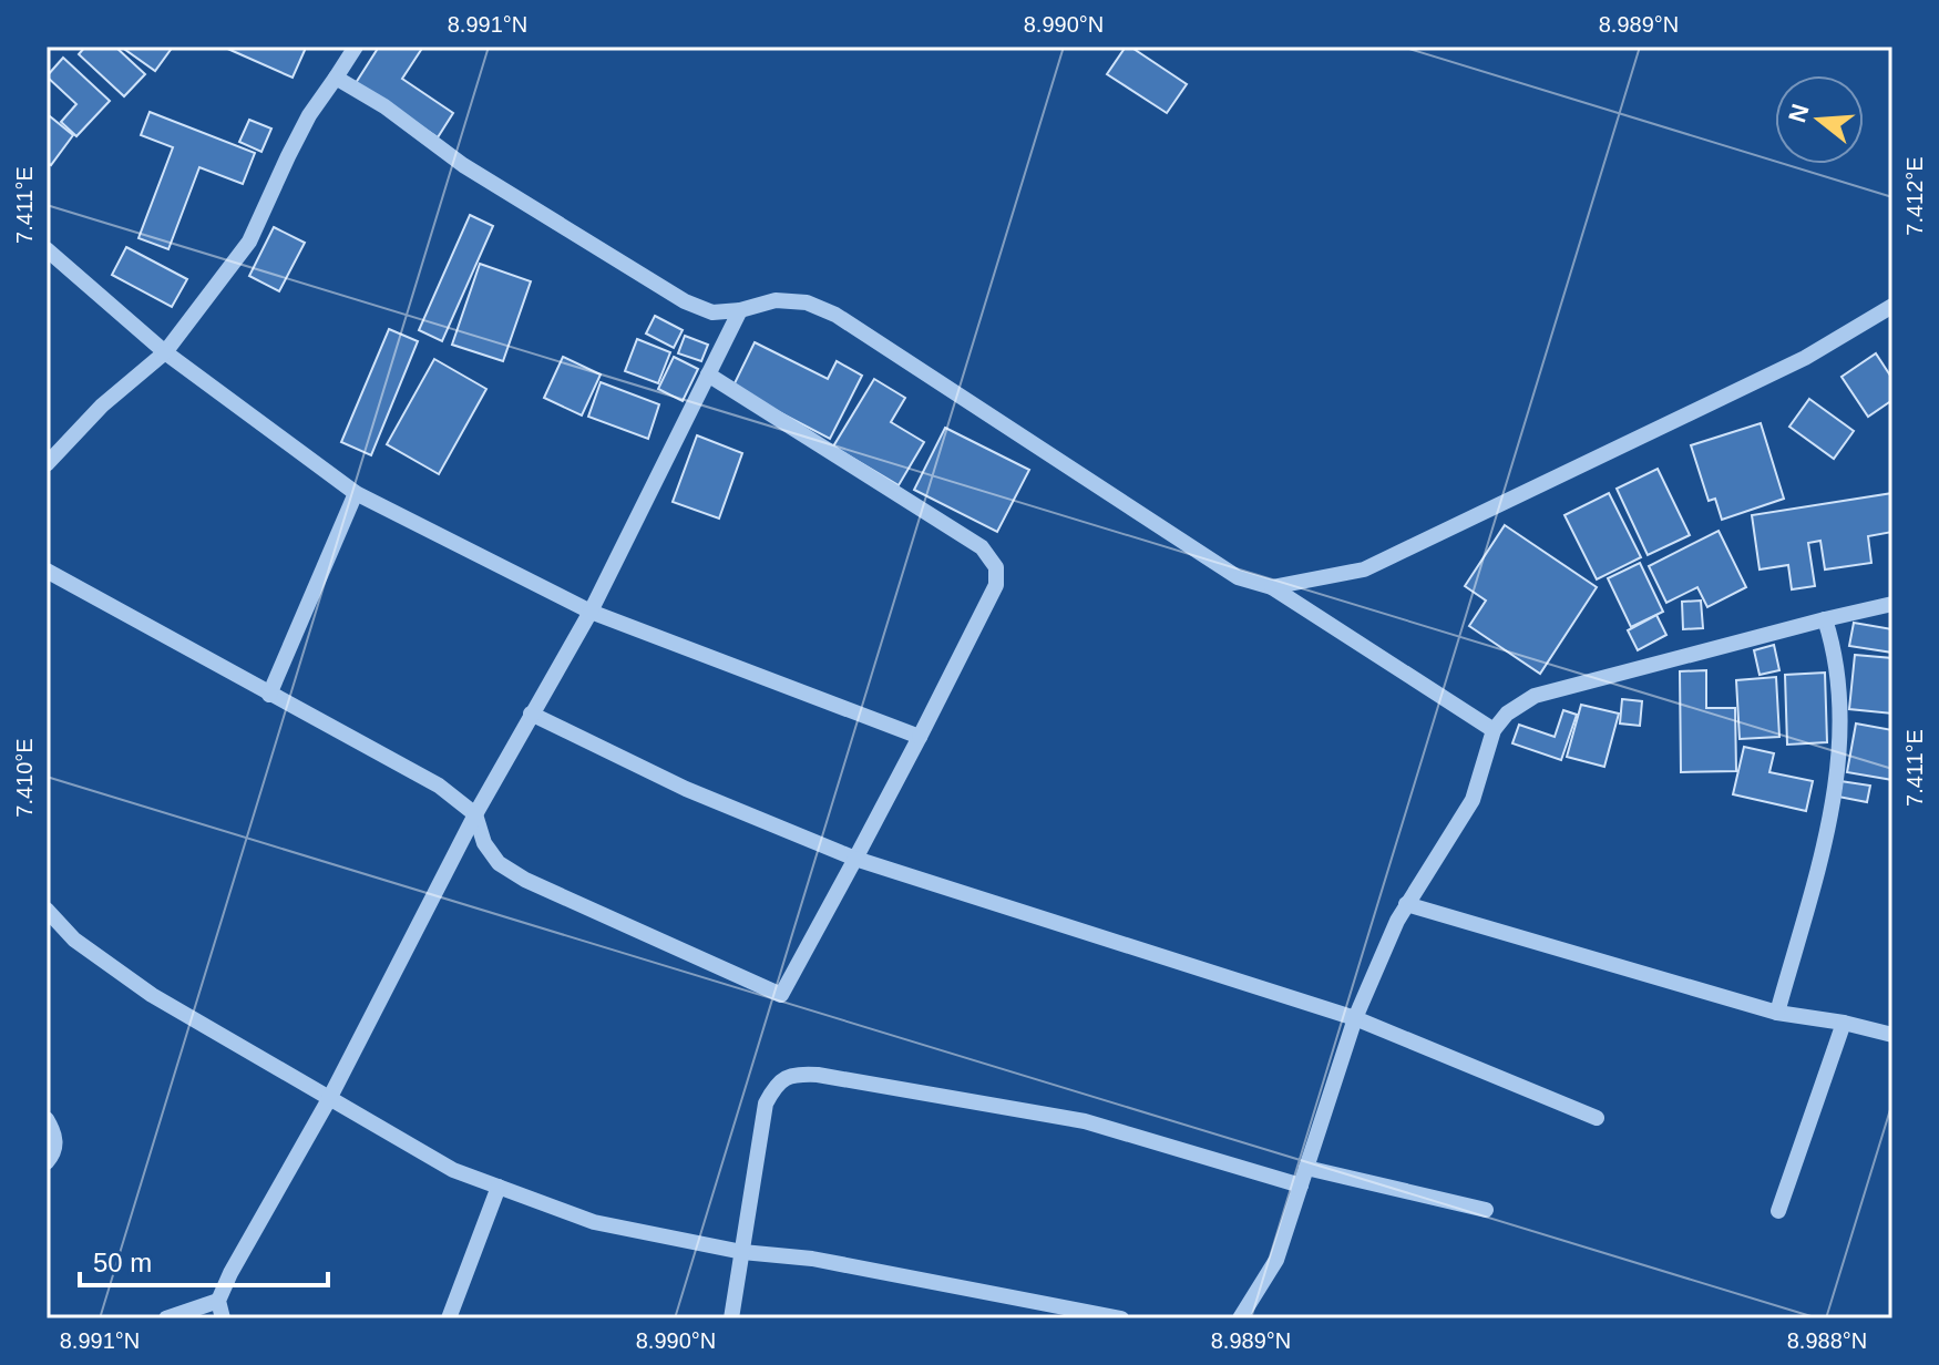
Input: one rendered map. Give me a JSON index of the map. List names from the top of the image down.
{
  "scale_bar": "50 m",
  "north": "left",
  "coordinates": [
    "8.991°N",
    "8.990°N",
    "8.989°N",
    "7.412°E",
    "7.411°E",
    "7.410°E",
    "8.988°N"
  ]
}
